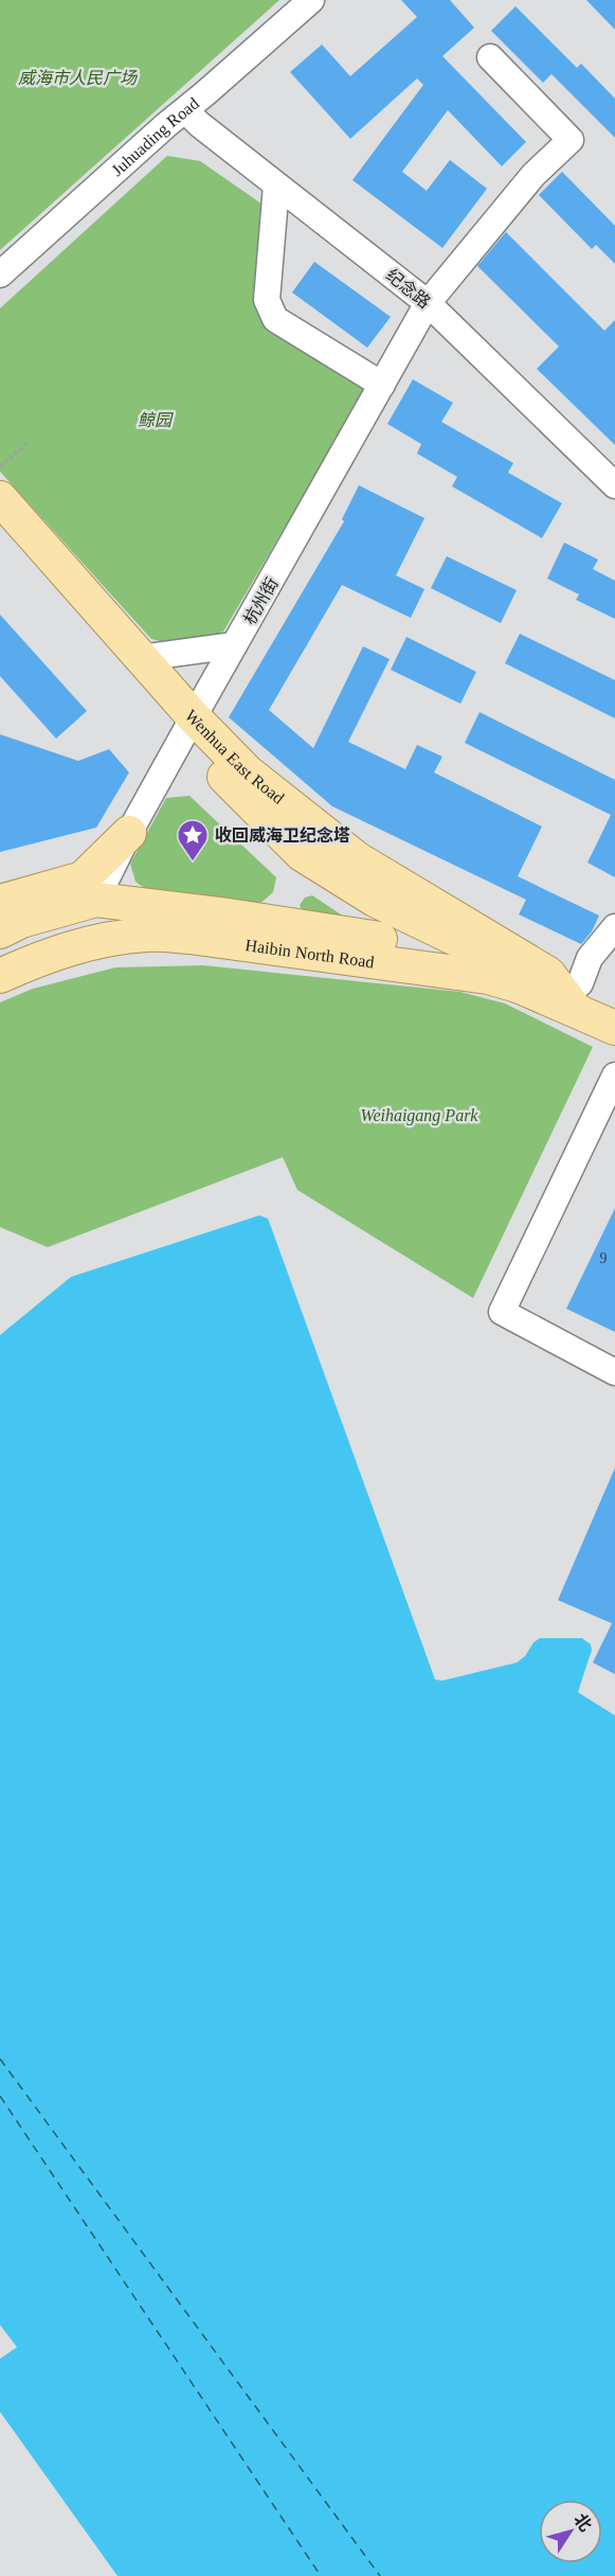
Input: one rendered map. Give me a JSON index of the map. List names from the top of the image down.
{
  "streets": {
    "main road": ["Wenhua East Road", "Haibin North Road"],
    "street": ["Juhuading Road", "纪念路", "杭州街"]
  },
  "crossings": [
    ["Juhuading Road", "纪念路"],
    ["纪念路", "杭州街"],
    ["杭州街", "Wenhua East Road"],
    ["杭州街", "Haibin North Road"],
    ["Wenhua East Road", "Haibin North Road"]
  ],
  "parks": ["威海市人民广场", "鲸园", "Weihaigang Park"],
  "places": {
    "place": ["收回威海卫纪念塔"]
  },
  "house_numbers": ["9"],
  "north": "top right"
}
